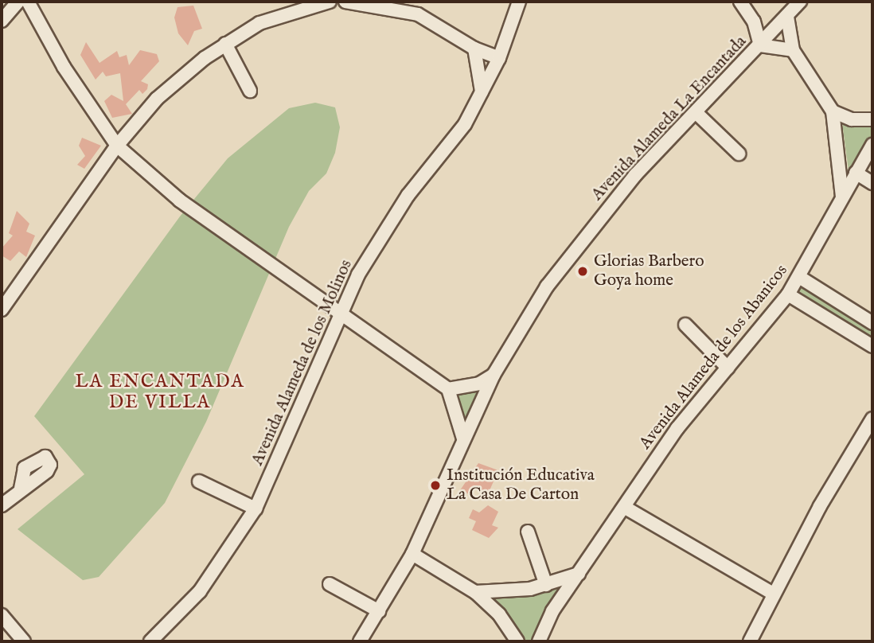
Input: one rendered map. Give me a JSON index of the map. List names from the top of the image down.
{
  "streets": {
    "street": ["Avenida Alameda La Encantada", "Avenida Alameda de los Abanicos", "Avenida Alameda de los Molinos"]
  },
  "districts": ["LA ENCANTADA DE VILLA"],
  "places": ["Glorias Barbero Goya home", "Institución Educativa La Casa De Carton"]
}
